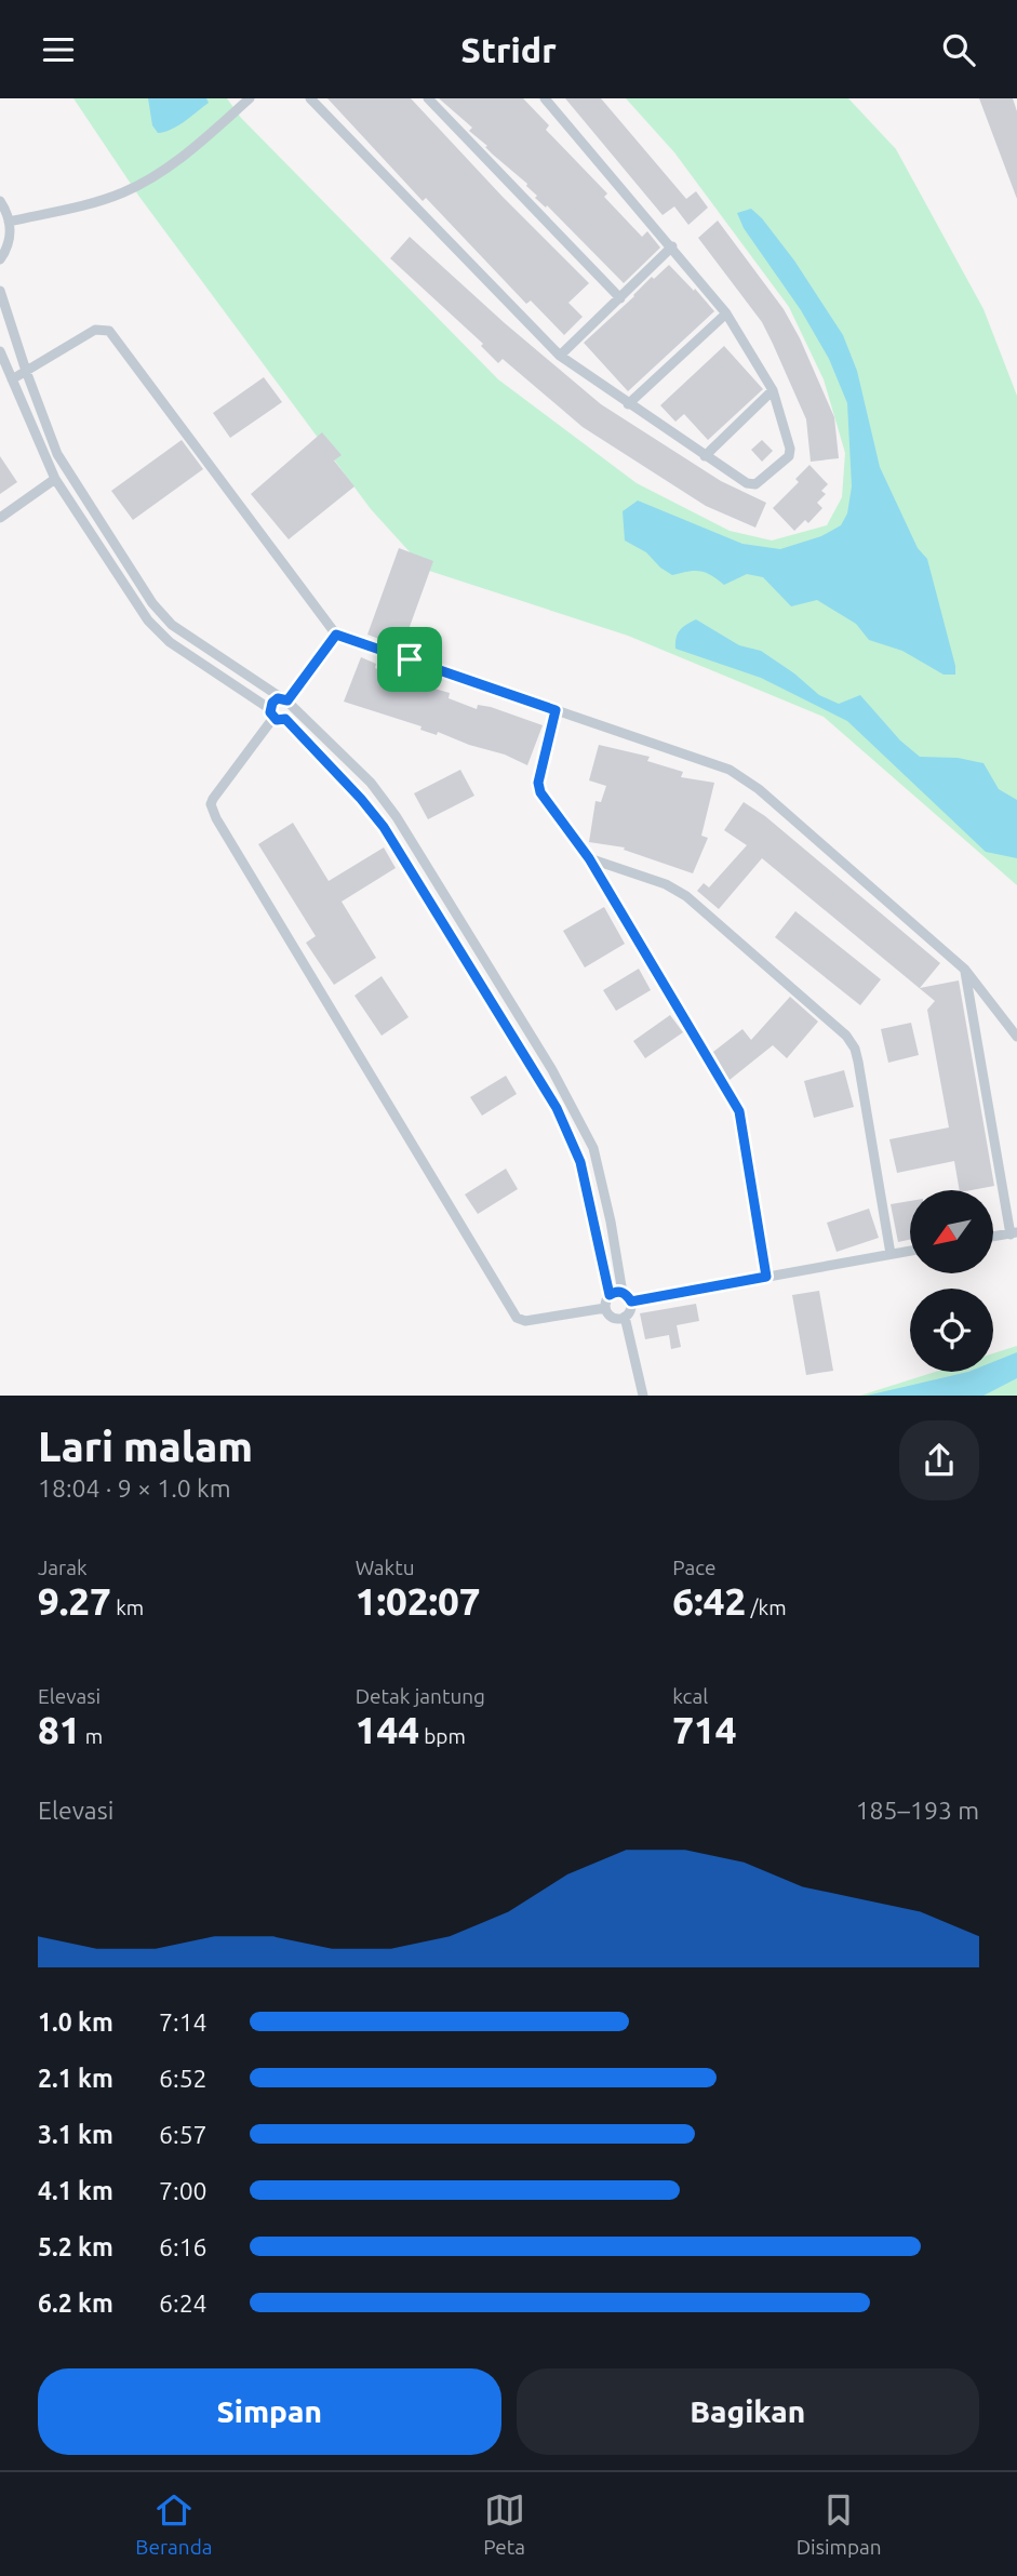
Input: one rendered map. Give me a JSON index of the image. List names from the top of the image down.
{
  "north": "bottom left",
  "page": {
    "header": "Stridr",
    "heading": ["Lari malam", "18:04 · 9 × 1.0 km"],
    "stats": [
      ["Jarak", "9.27 km"],
      ["Waktu", "1:02:07"],
      ["Pace", "6:42 /km"],
      ["Elevasi", "81 m"],
      ["Detak jantung", "144 bpm"],
      ["kcal", "714"]
    ],
    "chart": ["Elevasi", "185–193 m"],
    "list": [
      {
        "name": "1.0 km",
        "note": "7:14"
      },
      {
        "name": "2.1 km",
        "note": "6:52"
      },
      {
        "name": "3.1 km",
        "note": "6:57"
      },
      {
        "name": "4.1 km",
        "note": "7:00"
      },
      {
        "name": "5.2 km",
        "note": "6:16"
      },
      {
        "name": "6.2 km",
        "note": "6:24"
      }
    ],
    "buttons": ["Simpan", "Bagikan"],
    "tabs": ["Beranda", "Peta", "Disimpan"]
  }
}
